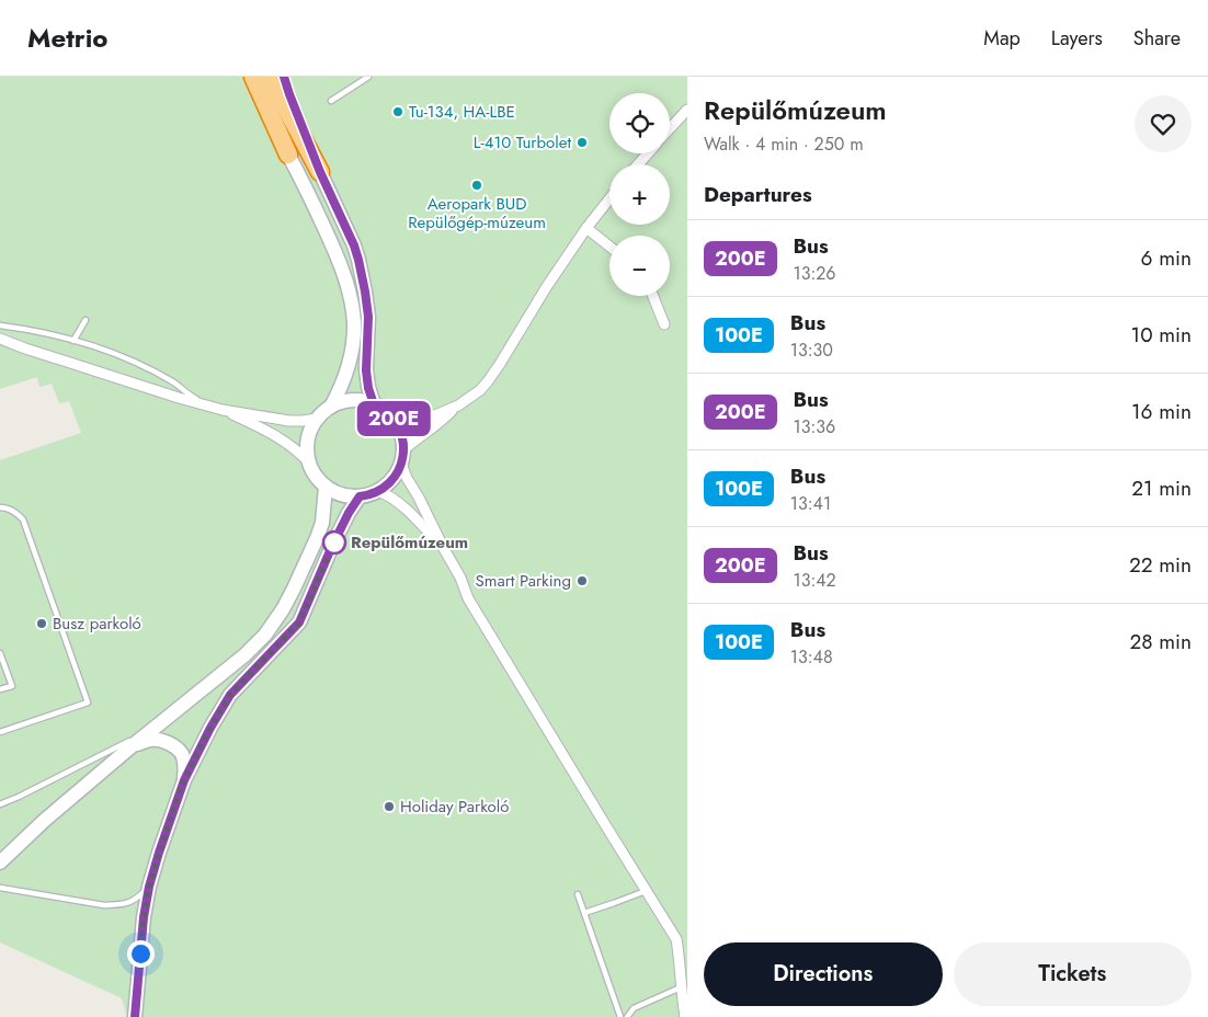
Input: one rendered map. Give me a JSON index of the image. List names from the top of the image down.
{
  "places": [
    "Tu-134, HA-LBE",
    "L-410 Turbolet",
    "Aeropark BUD Repülőgép-múzeum",
    "Repülőmúzeum",
    "Smart Parking",
    "Busz parkoló",
    "Holiday Parkoló"
  ],
  "lines": ["bus line 200E"],
  "page": {
    "header": "Metrio",
    "nav": ["Map", "Layers", "Share"],
    "on_map": "200E",
    "heading": [
      ["Repülőmúzeum", "Walk · 4 min · 250 m"],
      "Departures"
    ],
    "map_buttons": ["+", "−"],
    "list": [
      {
        "mark": "200E",
        "name": "Bus",
        "note": "13:26",
        "value": "6 min"
      },
      {
        "mark": "100E",
        "name": "Bus",
        "note": "13:30",
        "value": "10 min"
      },
      {
        "mark": "200E",
        "name": "Bus",
        "note": "13:36",
        "value": "16 min"
      },
      {
        "mark": "100E",
        "name": "Bus",
        "note": "13:41",
        "value": "21 min"
      },
      {
        "mark": "200E",
        "name": "Bus",
        "note": "13:42",
        "value": "22 min"
      },
      {
        "mark": "100E",
        "name": "Bus",
        "note": "13:48",
        "value": "28 min"
      }
    ],
    "buttons": ["Directions", "Tickets"]
  }
}
